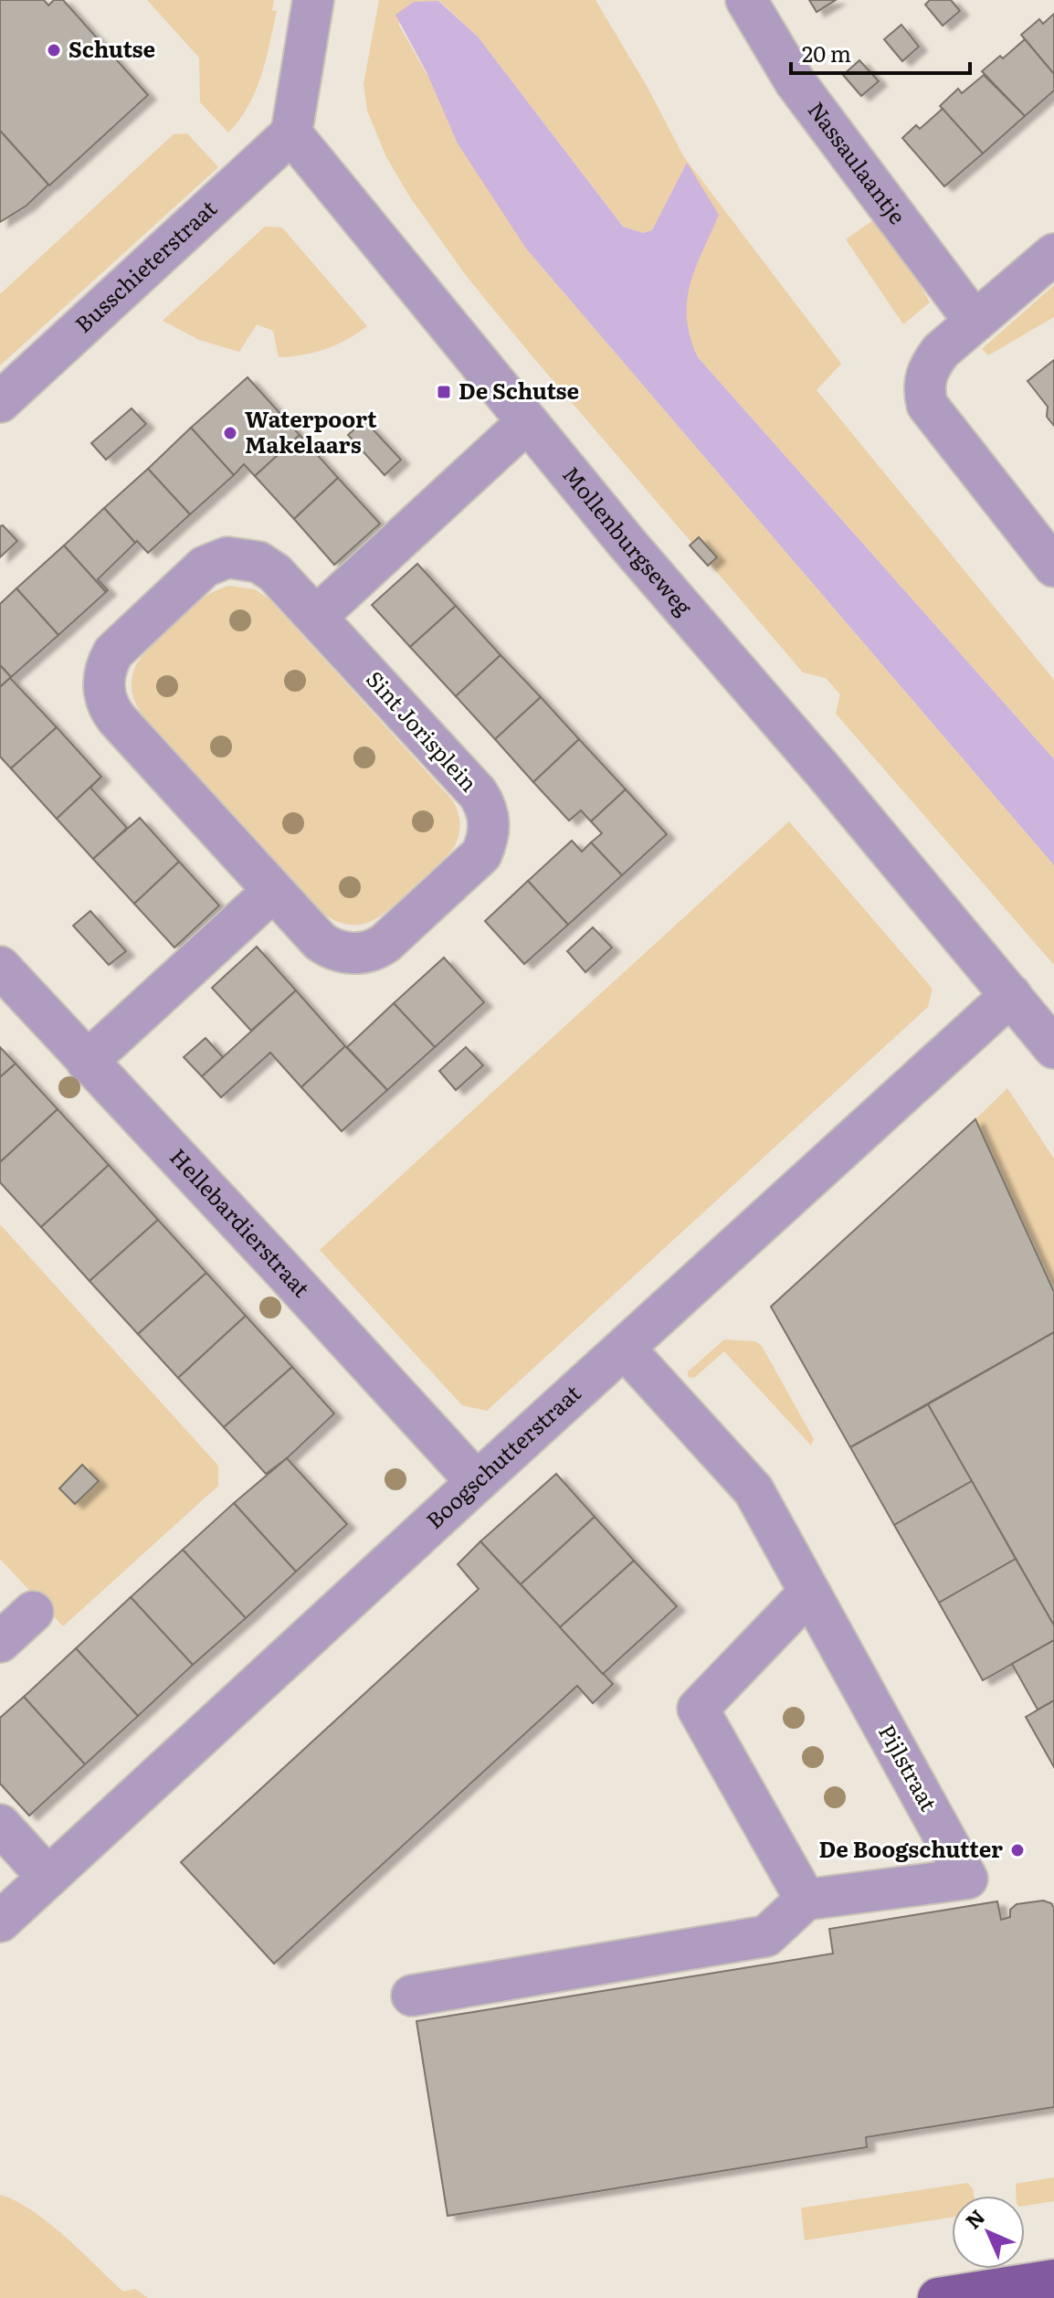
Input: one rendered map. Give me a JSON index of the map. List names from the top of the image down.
{
  "streets": {
    "street": [
      "Nassaulaantje",
      "Busschieterstraat",
      "Mollenburgseweg",
      "Sint Jorisplein",
      "Hellebardierstraat",
      "Boogschutterstraat",
      "Pijlstraat"
    ]
  },
  "crossings": [
    ["Busschieterstraat", "Mollenburgseweg"],
    ["Mollenburgseweg", "Boogschutterstraat"],
    ["Hellebardierstraat", "Boogschutterstraat"],
    ["Boogschutterstraat", "Pijlstraat"]
  ],
  "places": {
    "other": ["Schutse", "Waterpoort Makelaars", "De Boogschutter"],
    "transit": ["De Schutse"]
  },
  "scale_bar": "20 m",
  "north": "top left"
}
